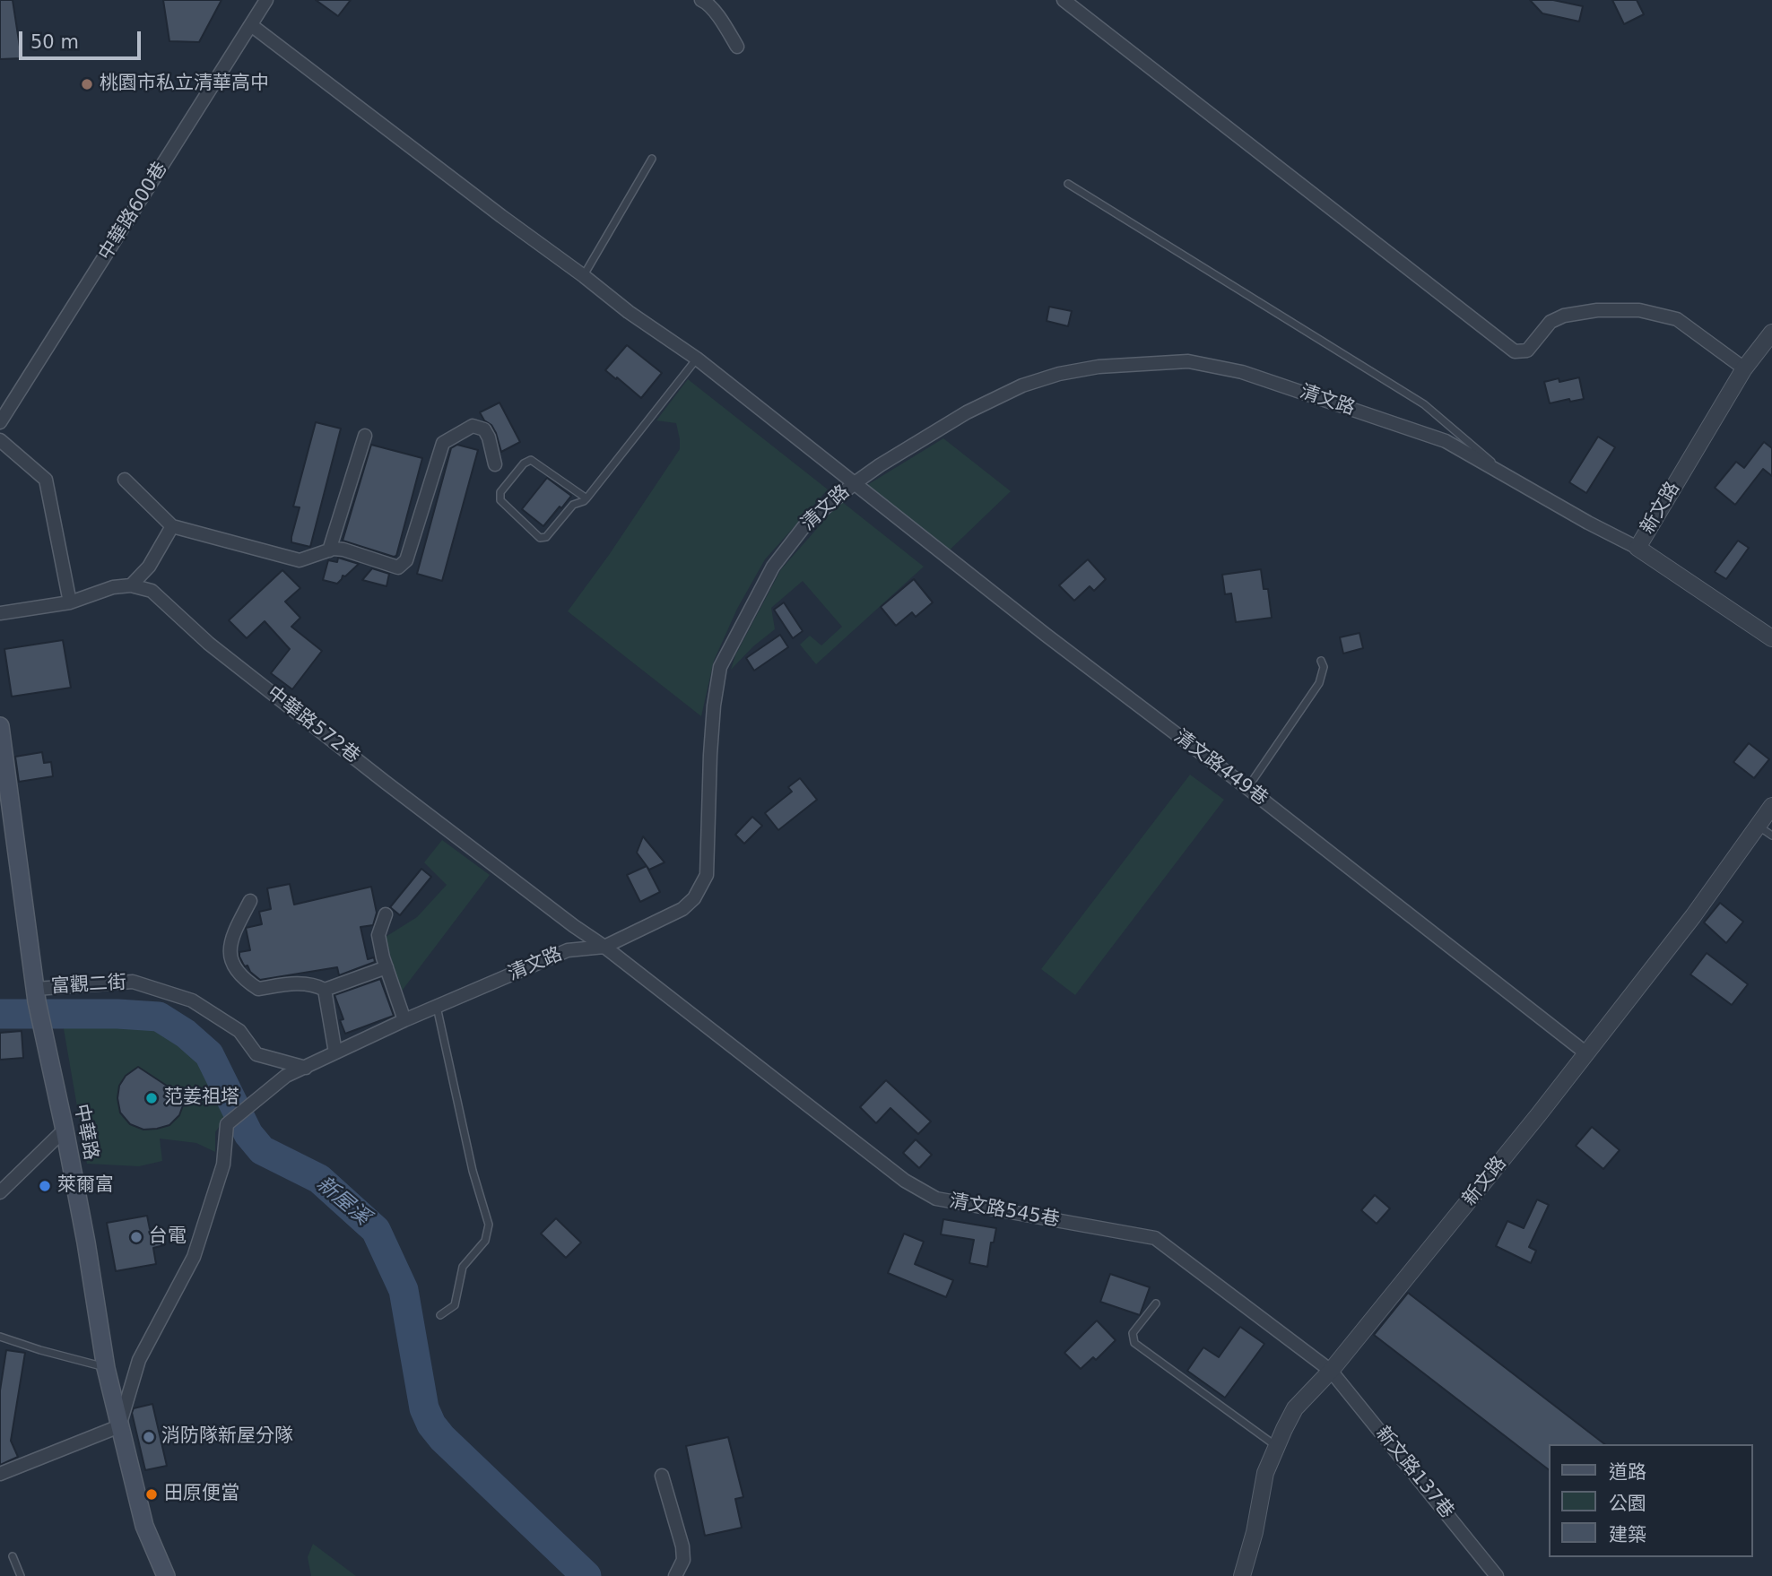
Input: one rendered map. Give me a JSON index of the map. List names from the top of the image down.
{
  "streets": {
    "main road": ["中華路"],
    "street": [
      "中華路600巷",
      "清文路",
      "新文路",
      "中華路572巷",
      "清文路449巷",
      "富觀二街",
      "清文路545巷",
      "新文路137巷"
    ]
  },
  "crossings": [
    ["中華路600巷", "清文路449巷"],
    ["清文路", "新文路"],
    ["清文路", "中華路572巷"],
    ["清文路", "清文路449巷"],
    ["清文路", "富觀二街"],
    ["清文路", "中華路"],
    ["清文路", "清文路545巷"],
    ["新文路", "清文路449巷"],
    ["新文路", "清文路545巷"],
    ["新文路", "新文路137巷"],
    ["中華路572巷", "清文路545巷"],
    ["富觀二街", "中華路"],
    ["清文路545巷", "新文路137巷"]
  ],
  "water": ["新屋溪"],
  "places": [
    "桃園市私立清華高中",
    "范姜祖塔",
    "萊爾富",
    "台電",
    "消防隊新屋分隊",
    "田原便當"
  ],
  "legend": ["道路", "公園", "建築"],
  "scale_bar": "50 m"
}
